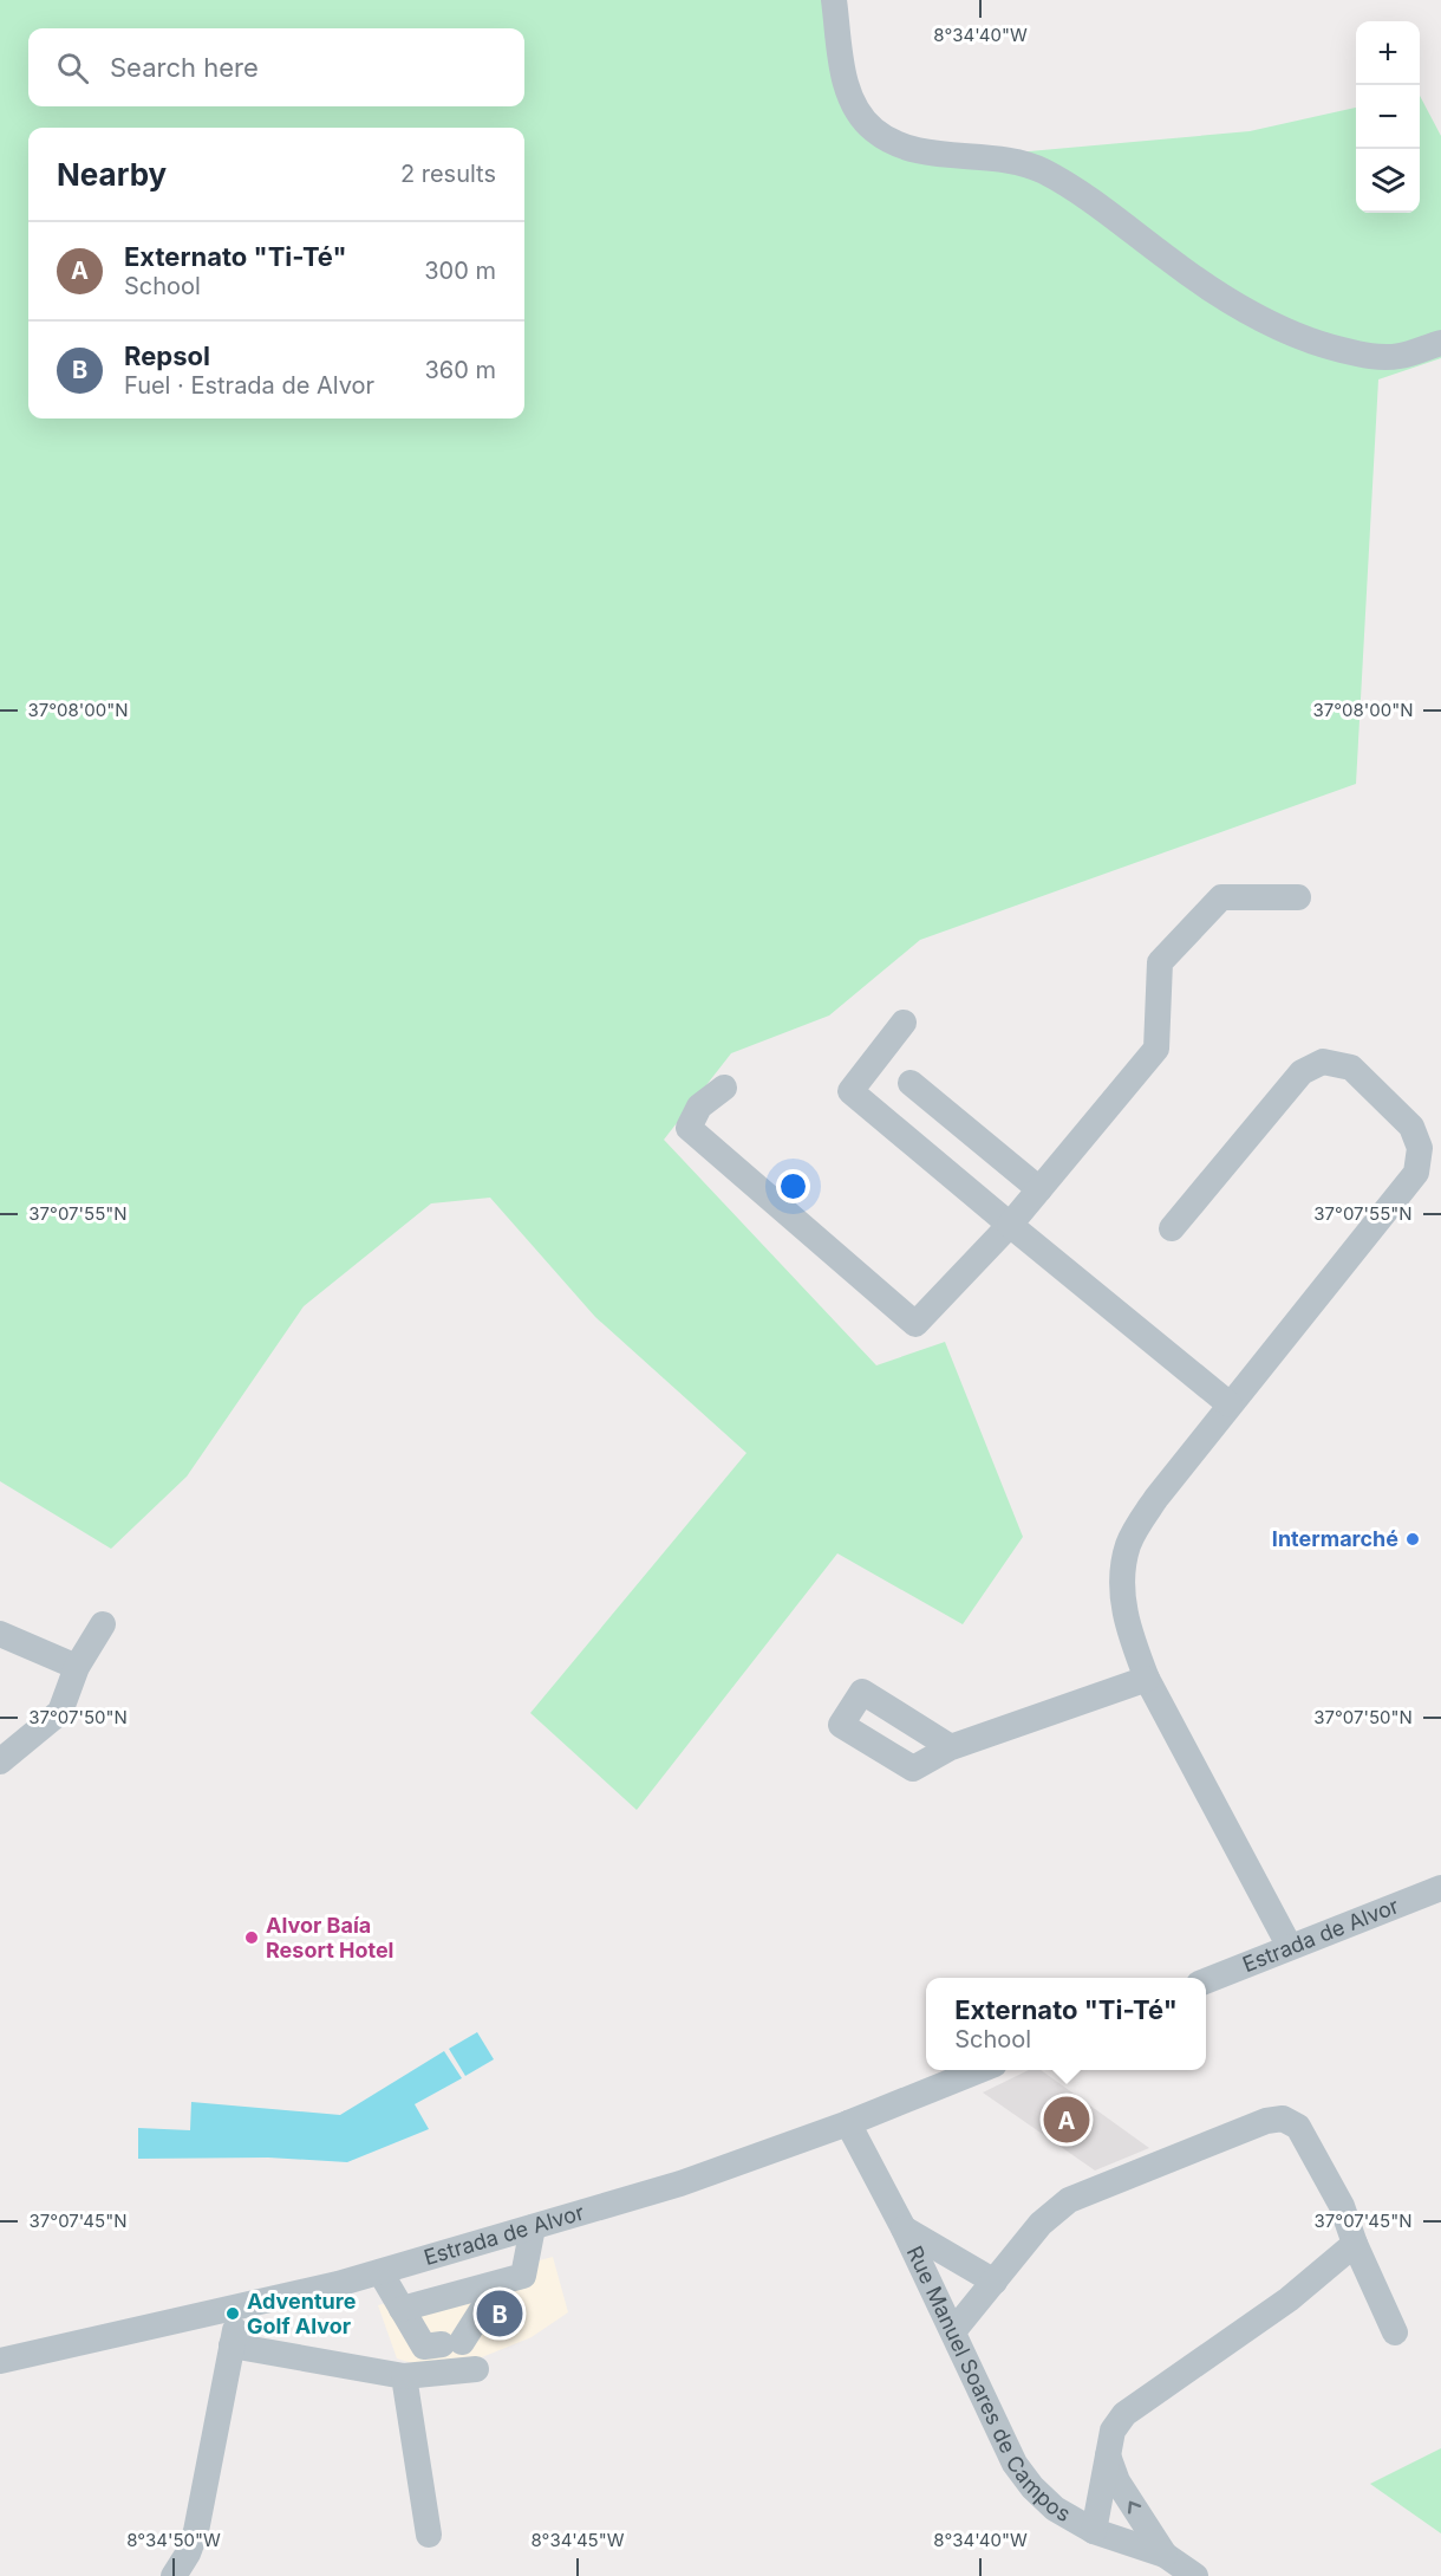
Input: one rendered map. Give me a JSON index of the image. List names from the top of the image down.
{
  "streets": {
    "street": ["Estrada de Alvor", "Rue Manuel Soares de Campos"]
  },
  "crossings": [
    ["Estrada de Alvor", "Rue Manuel Soares de Campos"]
  ],
  "places": ["Intermarché", "Alvor Baía Resort Hotel", "Adventure Golf Alvor"],
  "page": {
    "map_buttons": ["+", "−"],
    "search": "Search here",
    "heading": ["Nearby", "2 results"],
    "list": [
      {
        "mark": "A",
        "name": "Externato \"Ti-Té\"",
        "note": "School",
        "value": "300 m"
      },
      {
        "mark": "B",
        "name": "Repsol",
        "note": "Fuel · Estrada de Alvor",
        "value": "360 m"
      }
    ],
    "popup": ["Externato \"Ti-Té\"", "School"],
    "pins": ["A", "B"]
  },
  "coordinates": [
    "8°34'40\"W",
    "37°08'00\"N",
    "37°07'55\"N",
    "37°07'50\"N",
    "37°07'45\"N",
    "8°34'50\"W",
    "8°34'45\"W"
  ]
}
